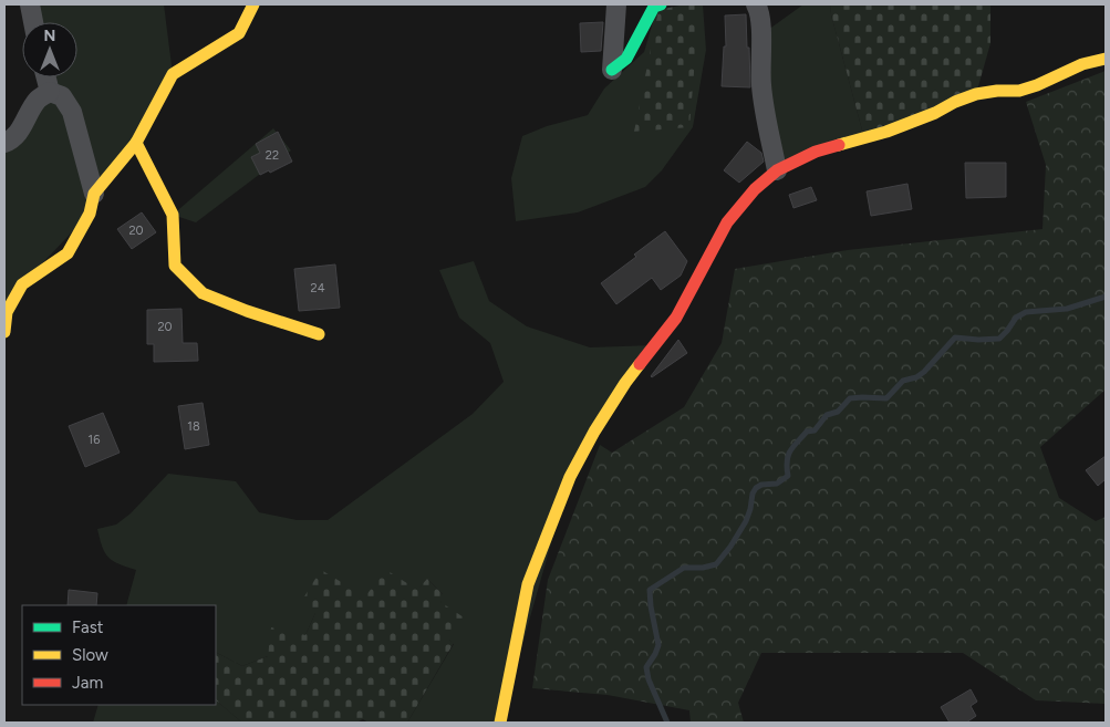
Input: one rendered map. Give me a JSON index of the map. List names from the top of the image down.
{
  "house_numbers": [
    "22",
    "20",
    "24",
    "20",
    "18",
    "16"
  ],
  "legend": ["Fast", "Slow", "Jam"],
  "north": "top"
}
